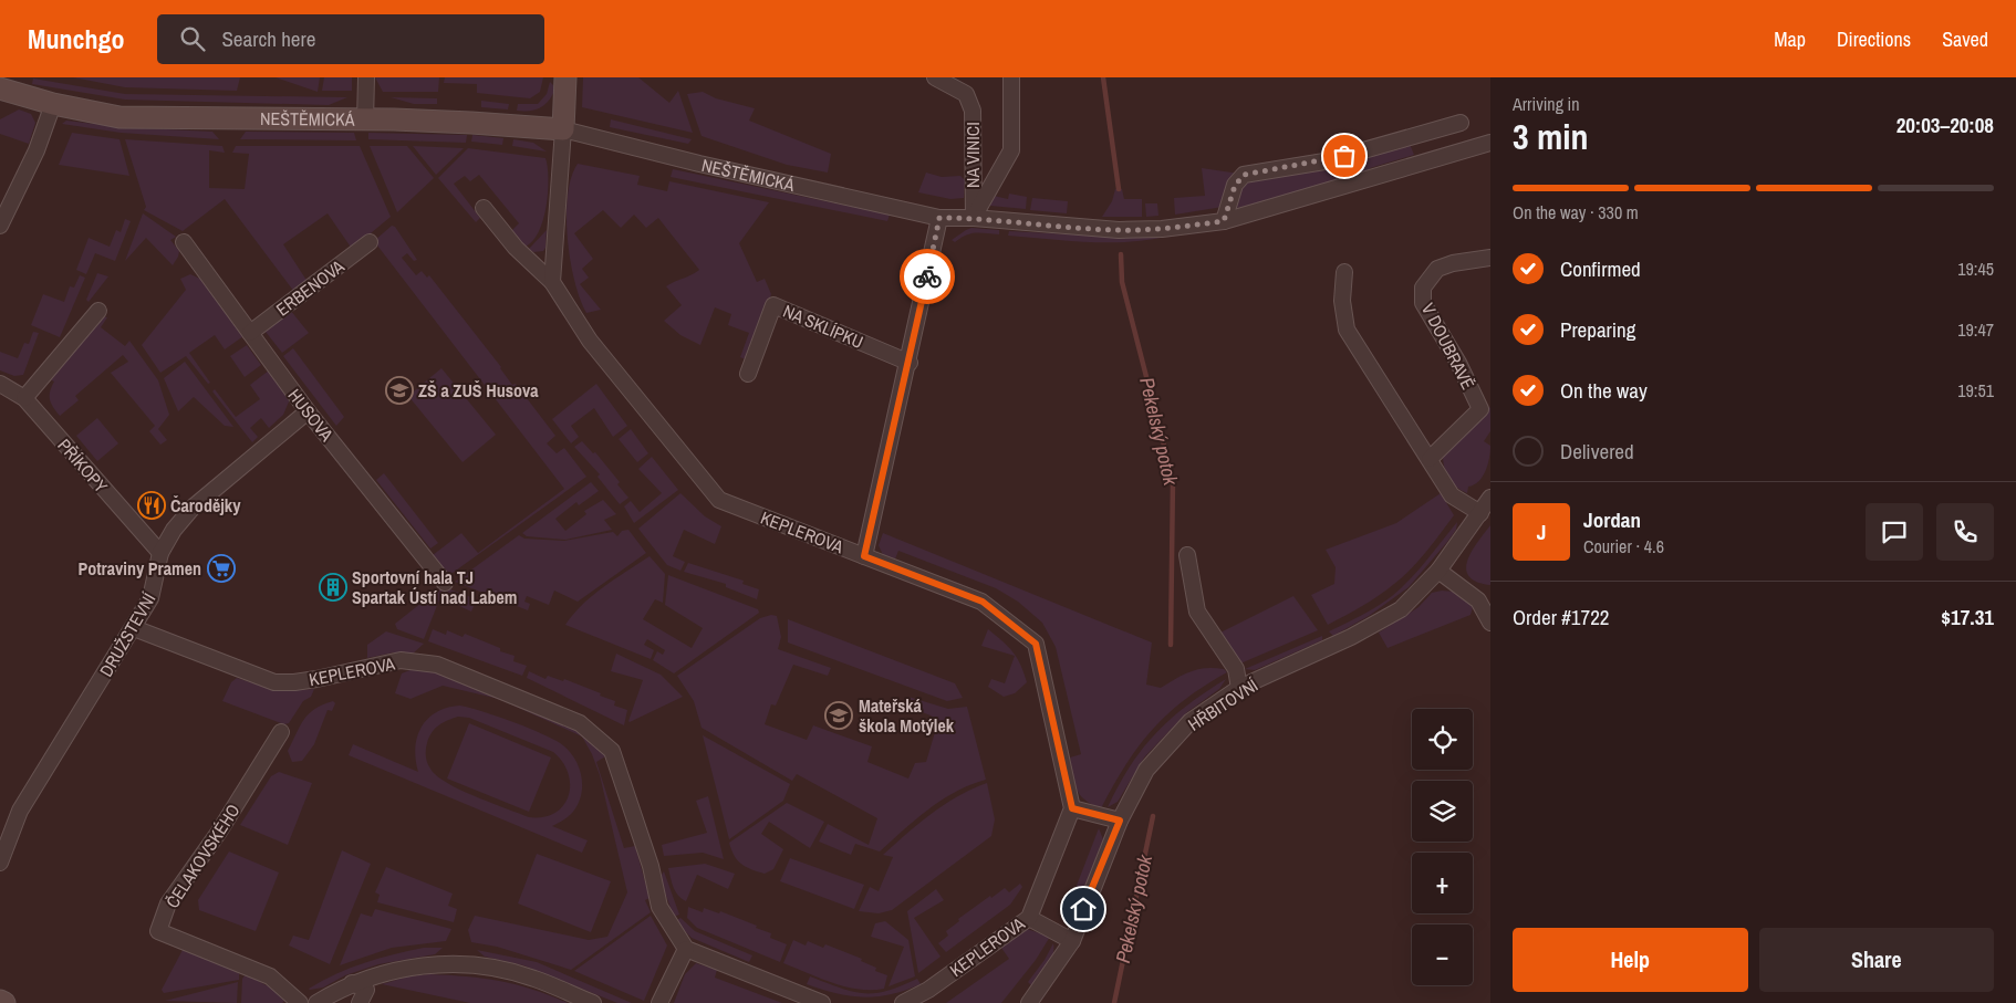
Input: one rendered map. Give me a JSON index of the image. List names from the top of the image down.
{
  "streets": {
    "street": [
      "NEŠTĚMICKÁ",
      "NA VINICI",
      "ERBENOVA",
      "NA SKLÍPKU",
      "V DOUBRAVĚ",
      "HUSOVA",
      "PŘÍKOPY",
      "KEPLEROVA",
      "DRUŽSTEVNÍ",
      "HŘBITOVNÍ",
      "ČELAKOVSKÉHO"
    ]
  },
  "crossings": [
    ["NEŠTĚMICKÁ", "NA VINICI"],
    ["ERBENOVA", "HUSOVA"],
    ["HUSOVA", "DRUŽSTEVNÍ"],
    ["PŘÍKOPY", "DRUŽSTEVNÍ"],
    ["KEPLEROVA", "DRUŽSTEVNÍ"]
  ],
  "water": ["Pekelský potok"],
  "places": {
    "school or university": ["ZŠ a ZUŠ Husova", "Mateřská škola Motýlek"],
    "restaurant": ["Čarodějky"],
    "supermarket": ["Potraviny Pramen"],
    "building": ["Sportovní hala TJ Spartak Ústí nad Labem"]
  },
  "page": {
    "header": "Munchgo",
    "search": "Search here",
    "nav": ["Map", "Directions", "Saved"],
    "heading": ["3 min", "Arriving in", "20:03–20:08"],
    "panel": [
      "Jordan",
      "Courier · 4.6",
      "Order #1722",
      "$17.31"
    ],
    "bar": "On the way · 330 m",
    "list": [
      ["Confirmed", "19:45"],
      ["Preparing", "19:47"],
      ["On the way", "19:51"],
      "Delivered"
    ],
    "round": "J",
    "map_buttons": ["+", "−"],
    "buttons": ["Help", "Share"]
  }
}
